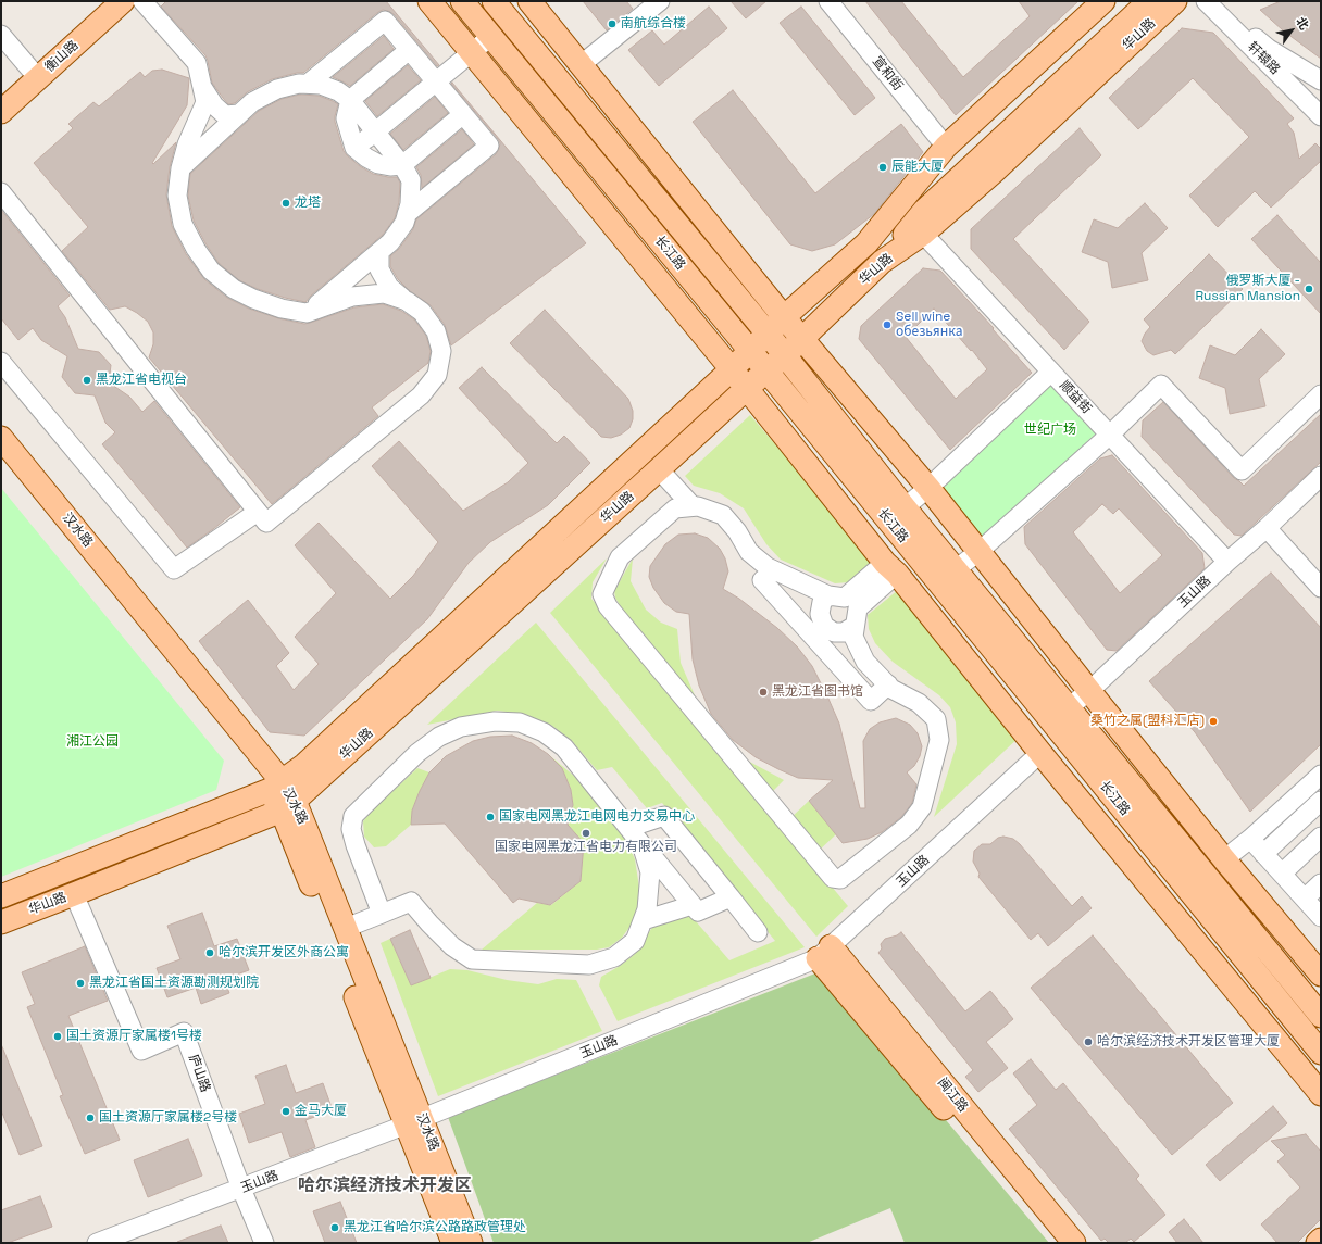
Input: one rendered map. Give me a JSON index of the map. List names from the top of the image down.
{
  "streets": {
    "main road": [
      "华山路",
      "衡山路",
      "长江路",
      "汉水路",
      "闽江路"
    ],
    "street": [
      "轩辕路",
      "宣和街",
      "顺益街",
      "玉山路",
      "庐山路"
    ]
  },
  "crossings": [
    ["华山路", "宣和街"],
    ["华山路", "长江路"],
    ["华山路", "顺益街"],
    ["华山路", "汉水路"],
    ["华山路", "庐山路"],
    ["长江路", "玉山路"],
    ["顺益街", "玉山路"],
    ["汉水路", "玉山路"],
    ["玉山路", "庐山路"],
    ["玉山路", "闽江路"]
  ],
  "districts": ["哈尔滨经济技术开发区"],
  "parks": ["世纪广场", "湘江公园"],
  "places": [
    "南航综合楼",
    "辰能大厦",
    "龙塔",
    "俄罗斯大厦 - Russian Mansion",
    "Sell wine обезьянка",
    "黑龙江省电视台",
    "黑龙江省图书馆",
    "桑竹之属(盟科汇店)",
    "国家电网黑龙江电网电力交易中心",
    "国家电网黑龙江省电力有限公司",
    "哈尔滨开发区外商公寓",
    "黑龙江省国土资源勘测规划院",
    "国土资源厅家属楼1号楼",
    "哈尔滨经济技术开发区管理大厦",
    "金马大厦",
    "国土资源厅家属楼2号楼",
    "黑龙江省哈尔滨公路路政管理处"
  ],
  "north": "top right"
}
